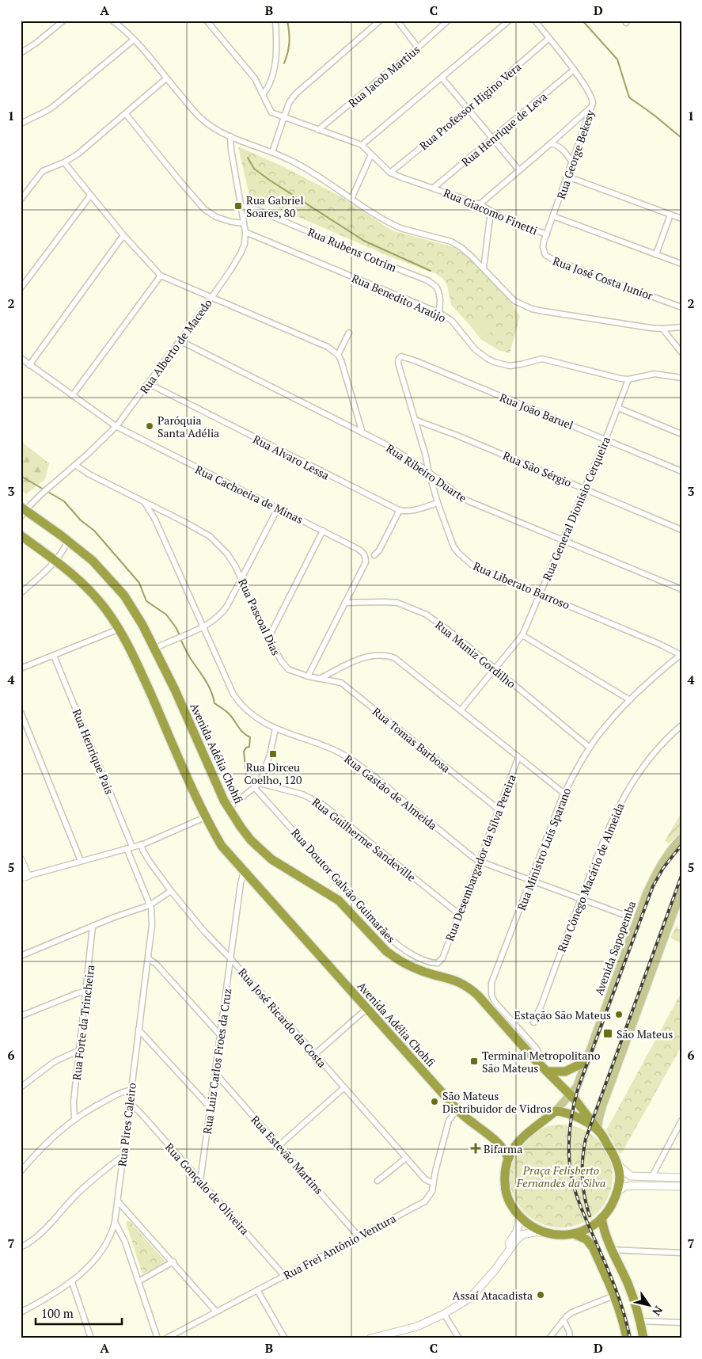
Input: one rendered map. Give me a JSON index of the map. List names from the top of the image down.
{
  "streets": {
    "highway": ["Avenida Adélia Chohfi"],
    "main road": ["Avenida Sapopemba"],
    "street": [
      "Rua Jacob Martius",
      "Rua Professor Higino Vera",
      "Rua Henrique de Leva",
      "Rua George Bekesy",
      "Rua Giacomo Finetti",
      "Rua Rubens Cotrim",
      "Rua José Costa Junior",
      "Rua Benedito Araújo",
      "Rua Alberto de Macedo",
      "Rua João Baruel",
      "Rua Alvaro Lessa",
      "Rua São Sérgio",
      "Rua Ribeiro Duarte",
      "Rua Cachoeira de Minas",
      "Rua General Dionisio Cerqueira",
      "Rua Liberato Barroso",
      "Rua Pascoal Dias",
      "Rua Muniz Gordilho",
      "Rua Tomas Barbosa",
      "Rua Henrique Pais",
      "Rua Gastão de Almeida",
      "Rua Guilherme Sandeville",
      "Rua Ministro Luís Sparano",
      "Rua Desembargador da Silva Pereira",
      "Rua Cônego Macário de Almeida",
      "Rua Doutor Galvão Guimarães",
      "Rua José Ricardo da Costa",
      "Rua Forte da Trincheira",
      "Rua Luiz Carlos Froes da Cruz",
      "Rua Pires Caleiro",
      "Rua Estevão Martins",
      "Rua Gonçalo de Oliveira",
      "Rua Frei Antônio Ventura"
    ]
  },
  "crossings": [
    ["Rua Professor Higino Vera", "Rua George Bekesy"],
    ["Rua Professor Higino Vera", "Rua Giacomo Finetti"],
    ["Rua Henrique de Leva", "Rua George Bekesy"],
    ["Rua Henrique de Leva", "Rua Giacomo Finetti"],
    ["Rua George Bekesy", "Rua Giacomo Finetti"],
    ["Rua George Bekesy", "Rua José Costa Junior"],
    ["Rua Giacomo Finetti", "Rua José Costa Junior"],
    ["Rua Rubens Cotrim", "Rua Benedito Araújo"],
    ["Rua Rubens Cotrim", "Rua Alberto de Macedo"],
    ["Rua Benedito Araújo", "Rua Alberto de Macedo"],
    ["Rua Benedito Araújo", "Rua General Dionisio Cerqueira"],
    ["Rua Alberto de Macedo", "Rua Alvaro Lessa"],
    ["Rua Alberto de Macedo", "Rua Ribeiro Duarte"],
    ["Rua Alberto de Macedo", "Rua Cachoeira de Minas"],
    ["Rua Alberto de Macedo", "Rua Pascoal Dias"],
    ["Rua Alberto de Macedo", "Avenida Adélia Chohfi"],
    ["Rua João Baruel", "Rua General Dionisio Cerqueira"],
    ["Rua João Baruel", "Rua Liberato Barroso"],
    ["Rua Alvaro Lessa", "Rua Liberato Barroso"],
    ["Rua São Sérgio", "Rua General Dionisio Cerqueira"],
    ["Rua São Sérgio", "Rua Liberato Barroso"],
    ["Rua Ribeiro Duarte", "Rua General Dionisio Cerqueira"],
    ["Rua Ribeiro Duarte", "Rua Liberato Barroso"],
    ["Rua Cachoeira de Minas", "Rua Pascoal Dias"],
    ["Rua Cachoeira de Minas", "Rua Muniz Gordilho"],
    ["Rua General Dionisio Cerqueira", "Rua Liberato Barroso"],
    ["Rua General Dionisio Cerqueira", "Rua Muniz Gordilho"],
    ["Rua Liberato Barroso", "Rua Ministro Luís Sparano"],
    ["Rua Pascoal Dias", "Rua Tomas Barbosa"],
    ["Rua Pascoal Dias", "Rua Gastão de Almeida"],
    ["Rua Muniz Gordilho", "Rua Ministro Luís Sparano"],
    ["Rua Tomas Barbosa", "Rua Desembargador da Silva Pereira"],
    ["Rua Henrique Pais", "Rua Pires Caleiro"],
    ["Avenida Adélia Chohfi", "Rua Ministro Luís Sparano"],
    ["Avenida Adélia Chohfi", "Avenida Sapopemba"],
    ["Avenida Adélia Chohfi", "Rua Luiz Carlos Froes da Cruz"],
    ["Avenida Adélia Chohfi", "Rua Frei Antônio Ventura"],
    ["Rua Gastão de Almeida", "Rua Ministro Luís Sparano"],
    ["Rua Gastão de Almeida", "Rua Desembargador da Silva Pereira"],
    ["Rua Gastão de Almeida", "Rua Cônego Macário de Almeida"],
    ["Rua Gastão de Almeida", "Avenida Sapopemba"],
    ["Rua Guilherme Sandeville", "Rua Desembargador da Silva Pereira"],
    ["Rua Desembargador da Silva Pereira", "Rua Doutor Galvão Guimarães"],
    ["Rua José Ricardo da Costa", "Rua Luiz Carlos Froes da Cruz"],
    ["Rua José Ricardo da Costa", "Rua Frei Antônio Ventura"],
    ["Rua Luiz Carlos Froes da Cruz", "Rua Estevão Martins"],
    ["Rua Luiz Carlos Froes da Cruz", "Rua Gonçalo de Oliveira"],
    ["Rua Pires Caleiro", "Rua Gonçalo de Oliveira"],
    ["Rua Estevão Martins", "Rua Frei Antônio Ventura"],
    ["Rua Gonçalo de Oliveira", "Rua Frei Antônio Ventura"]
  ],
  "parks": ["Praça Felisberto Fernandes da Silva"],
  "places": {
    "transit": [
      "Rua Gabriel Soares, 80",
      "Rua Dirceu Coelho, 120",
      "São Mateus",
      "Terminal Metropolitano São Mateus"
    ],
    "other": [
      "Paróquia Santa Adélia",
      "Estação São Mateus",
      "São Mateus Distribuidor de Vidros",
      "Assaí Atacadista"
    ],
    "health": ["Bifarma"]
  },
  "scale_bar": "100 m",
  "north": "bottom right",
  "grid": {
    "columns": [
      "A",
      "B",
      "C",
      "D"
    ],
    "rows": [
      "1",
      "2",
      "3",
      "4",
      "5",
      "6",
      "7"
    ]
  }
}
